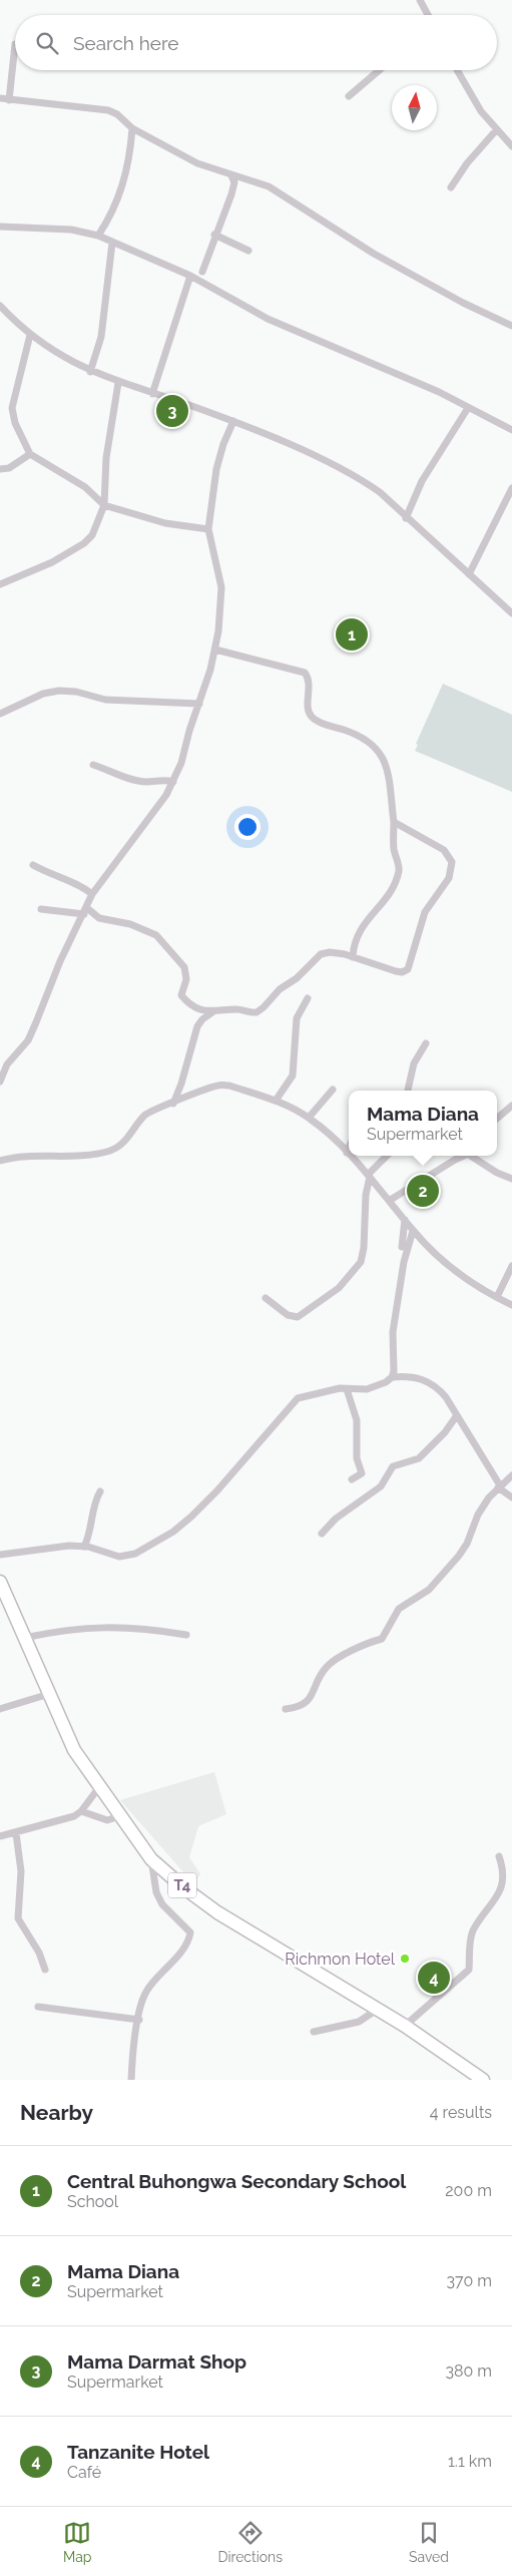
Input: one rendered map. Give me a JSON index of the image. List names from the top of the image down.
{
  "streets": {
    "highway": ["T4"]
  },
  "places": ["Richmon Hotel"],
  "north": "top",
  "page": {
    "search": "Search here",
    "pins": [
      "3",
      "1",
      "2",
      "4"
    ],
    "popup": ["Mama Diana", "Supermarket"],
    "heading": ["Nearby", "4 results"],
    "list": [
      {
        "mark": "1",
        "name": "Central Buhongwa Secondary School",
        "note": "School",
        "value": "200 m"
      },
      {
        "mark": "2",
        "name": "Mama Diana",
        "note": "Supermarket",
        "value": "370 m"
      },
      {
        "mark": "3",
        "name": "Mama Darmat Shop",
        "note": "Supermarket",
        "value": "380 m"
      },
      {
        "mark": "4",
        "name": "Tanzanite Hotel",
        "note": "Café",
        "value": "1.1 km"
      }
    ],
    "nav": ["Map", "Directions", "Saved"]
  }
}
